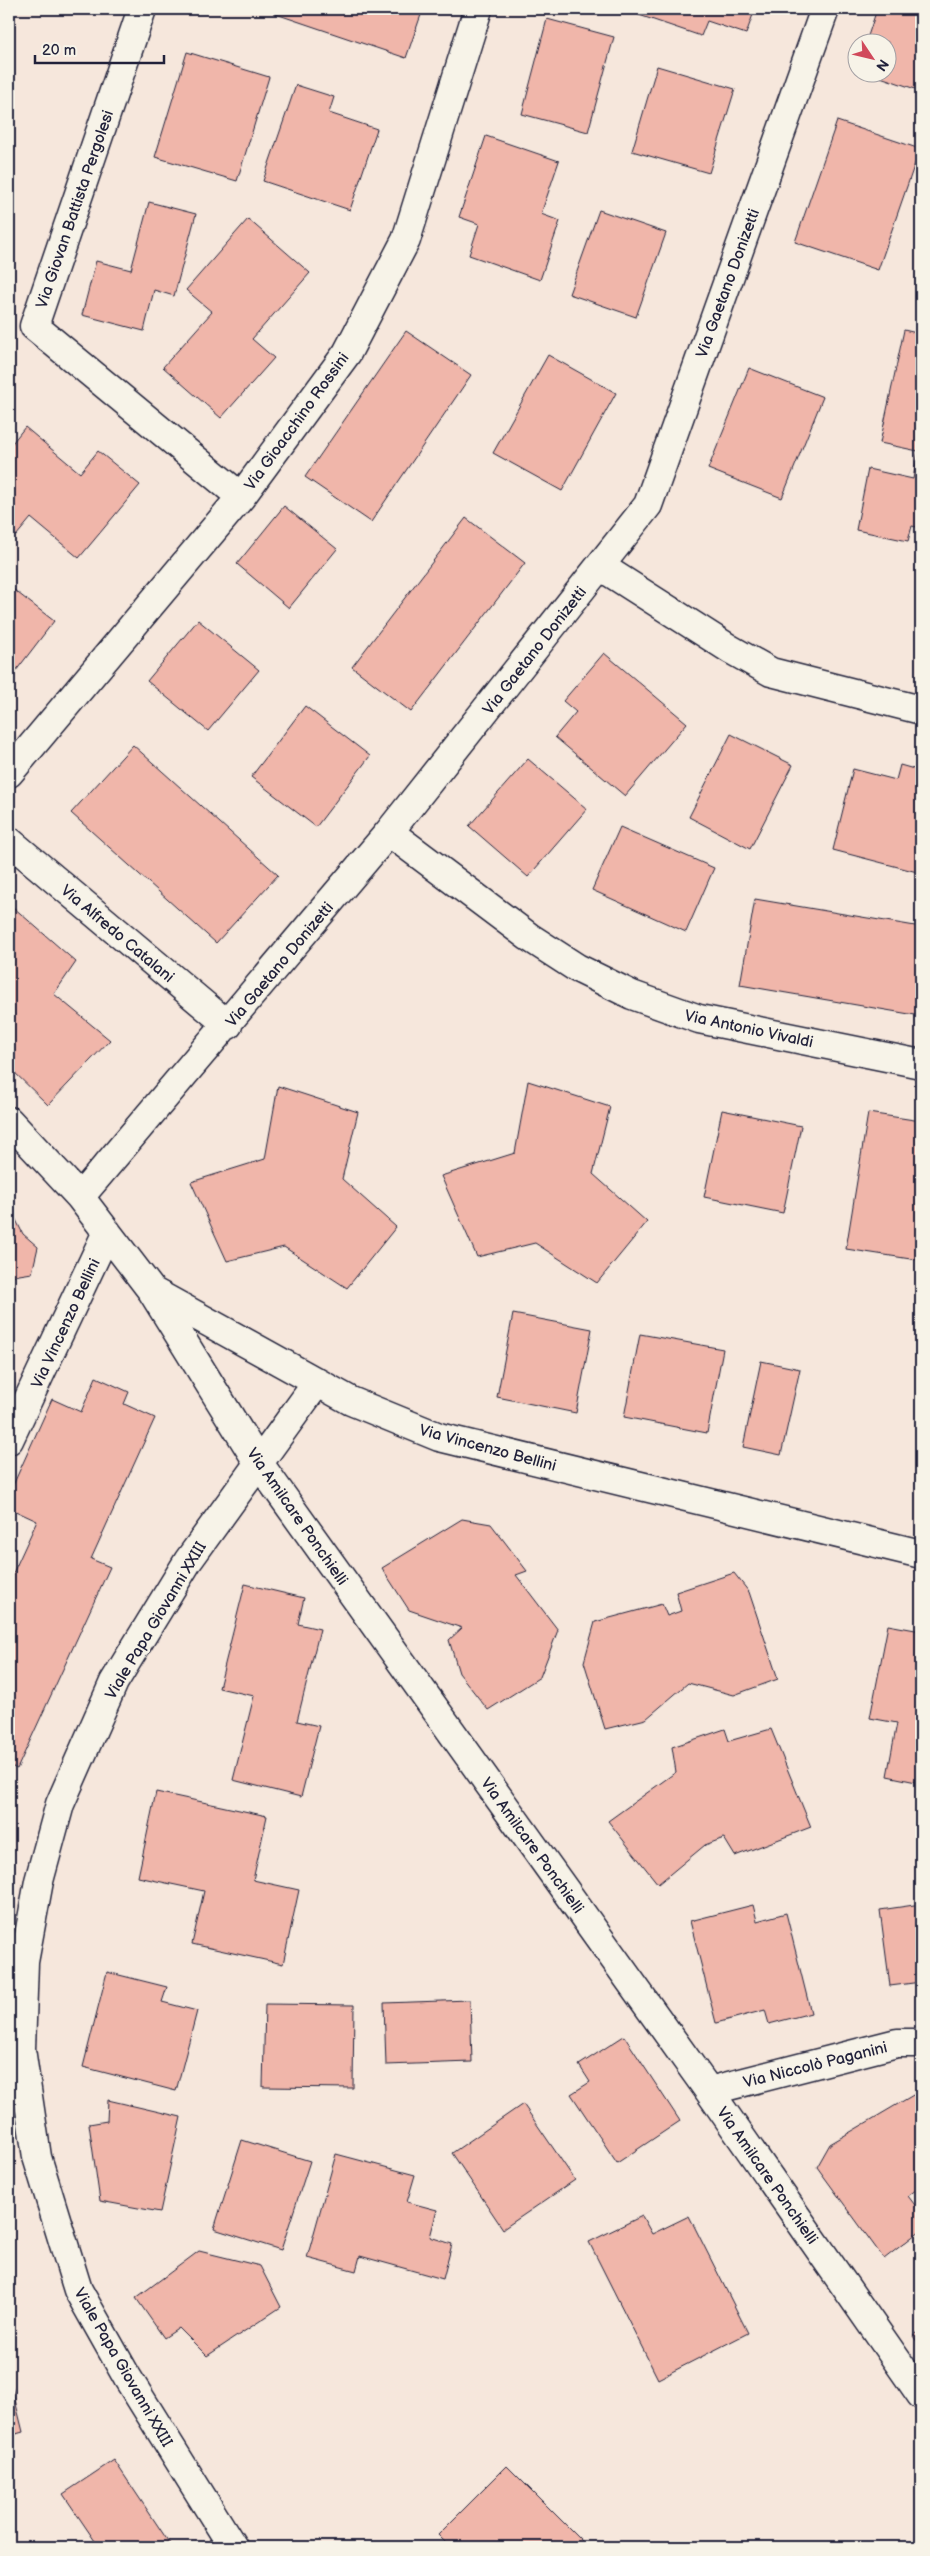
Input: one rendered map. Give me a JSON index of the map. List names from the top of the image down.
{
  "streets": {
    "street": [
      "Via Giovan Battista Pergolesi",
      "Via Gaetano Donizetti",
      "Via Gioacchino Rossini",
      "Via Alfredo Catalani",
      "Via Antonio Vivaldi",
      "Via Vincenzo Bellini",
      "Via Amilcare Ponchielli",
      "Viale Papa Giovanni XXIII",
      "Via Niccolò Paganini"
    ]
  },
  "crossings": [
    ["Via Giovan Battista Pergolesi", "Via Gioacchino Rossini"],
    ["Via Gaetano Donizetti", "Via Alfredo Catalani"],
    ["Via Gaetano Donizetti", "Via Antonio Vivaldi"],
    ["Via Gaetano Donizetti", "Via Vincenzo Bellini"],
    ["Via Vincenzo Bellini", "Via Amilcare Ponchielli"],
    ["Via Vincenzo Bellini", "Viale Papa Giovanni XXIII"],
    ["Via Amilcare Ponchielli", "Viale Papa Giovanni XXIII"],
    ["Via Amilcare Ponchielli", "Via Niccolò Paganini"]
  ],
  "scale_bar": "20 m",
  "north": "bottom right"
}
